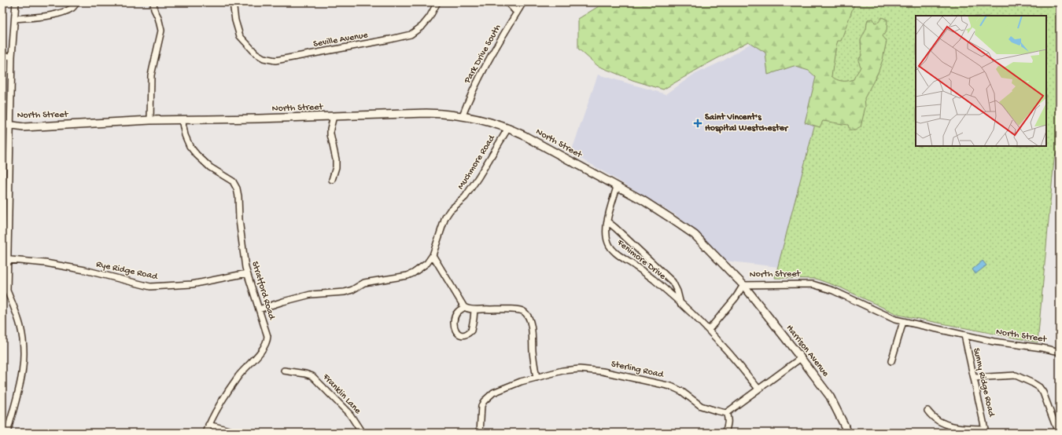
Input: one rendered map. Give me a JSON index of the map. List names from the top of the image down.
{
  "streets": {
    "main road": ["North Street", "Harrison Avenue"],
    "street": [
      "Seville Avenue",
      "Park Drive South",
      "Muchmore Road",
      "Fenimore Drive",
      "Rye Ridge Road",
      "Stratford Road",
      "Sterling Road",
      "Sunny Ridge Road",
      "Franklin Lane"
    ]
  },
  "crossings": [
    ["Park Drive South", "North Street"],
    ["North Street", "Muchmore Road"],
    ["North Street", "Fenimore Drive"],
    ["North Street", "Stratford Road"],
    ["North Street", "Harrison Avenue"],
    ["North Street", "Sunny Ridge Road"],
    ["Muchmore Road", "Stratford Road"],
    ["Rye Ridge Road", "Stratford Road"]
  ],
  "places": {
    "health": ["Saint Vincent's Hospital Westchester"]
  }
}
